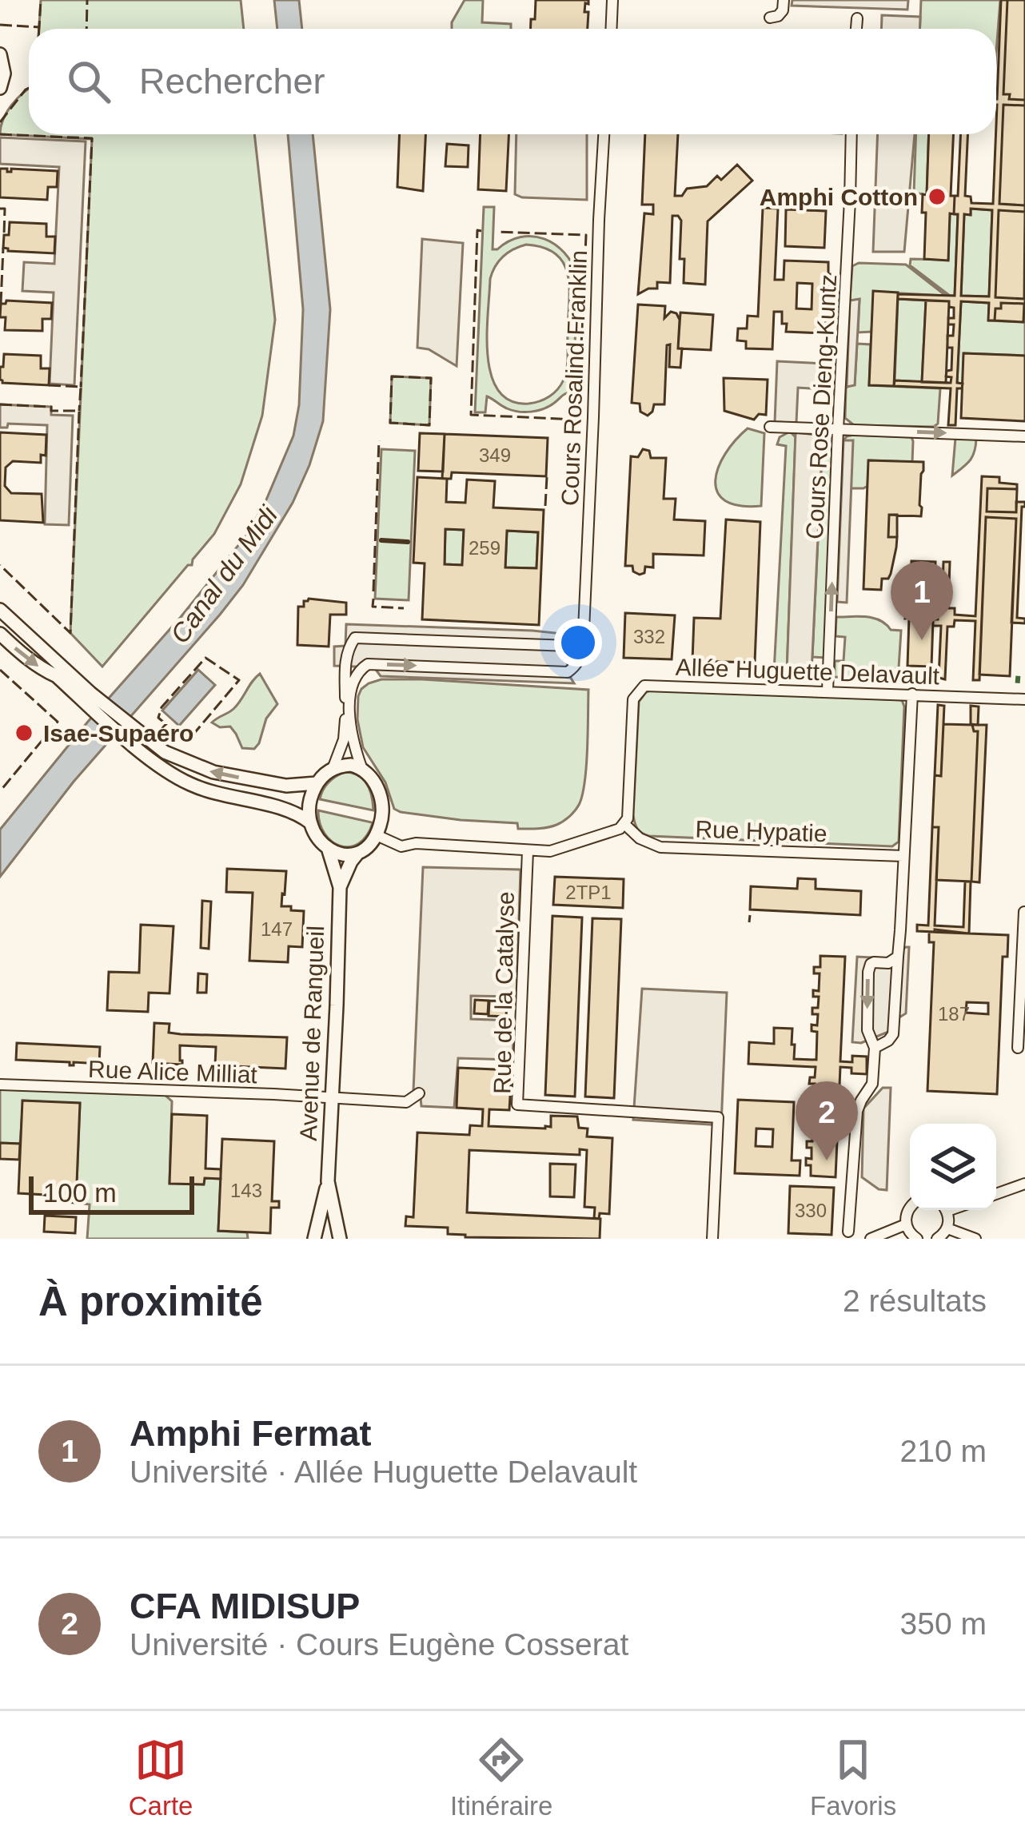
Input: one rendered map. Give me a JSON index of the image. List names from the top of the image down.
{
  "streets": {
    "street": [
      "Cours Rosalind Franklin",
      "Cours Rose Dieng-Kuntz",
      "Allée Huguette Delavault",
      "Rue Hypatie",
      "Rue de la Catalyse",
      "Avenue de Rangueil",
      "Rue Alice Milliat"
    ]
  },
  "crossings": [
    ["Cours Rosalind Franklin", "Avenue de Rangueil"],
    ["Cours Rose Dieng-Kuntz", "Allée Huguette Delavault"],
    ["Allée Huguette Delavault", "Rue Hypatie"],
    ["Avenue de Rangueil", "Rue Alice Milliat"]
  ],
  "one_way": ["Cours Rose Dieng-Kuntz"],
  "water": ["Canal du Midi"],
  "places": ["Amphi Cotton", "Isae-Supaéro"],
  "house_numbers": [
    "349",
    "259",
    "332",
    "2TP1",
    "147",
    "187",
    "143",
    "330"
  ],
  "scale_bar": "100 m",
  "page": {
    "search": "Rechercher",
    "pins": ["1", "2"],
    "scale": "100 m",
    "heading": ["À proximité", "2 résultats"],
    "list": [
      {
        "mark": "1",
        "name": "Amphi Fermat",
        "note": "Université · Allée Huguette Delavault",
        "value": "210 m"
      },
      {
        "mark": "2",
        "name": "CFA MIDISUP",
        "note": "Université · Cours Eugène Cosserat",
        "value": "350 m"
      }
    ],
    "nav": ["Carte", "Itinéraire", "Favoris"]
  }
}
